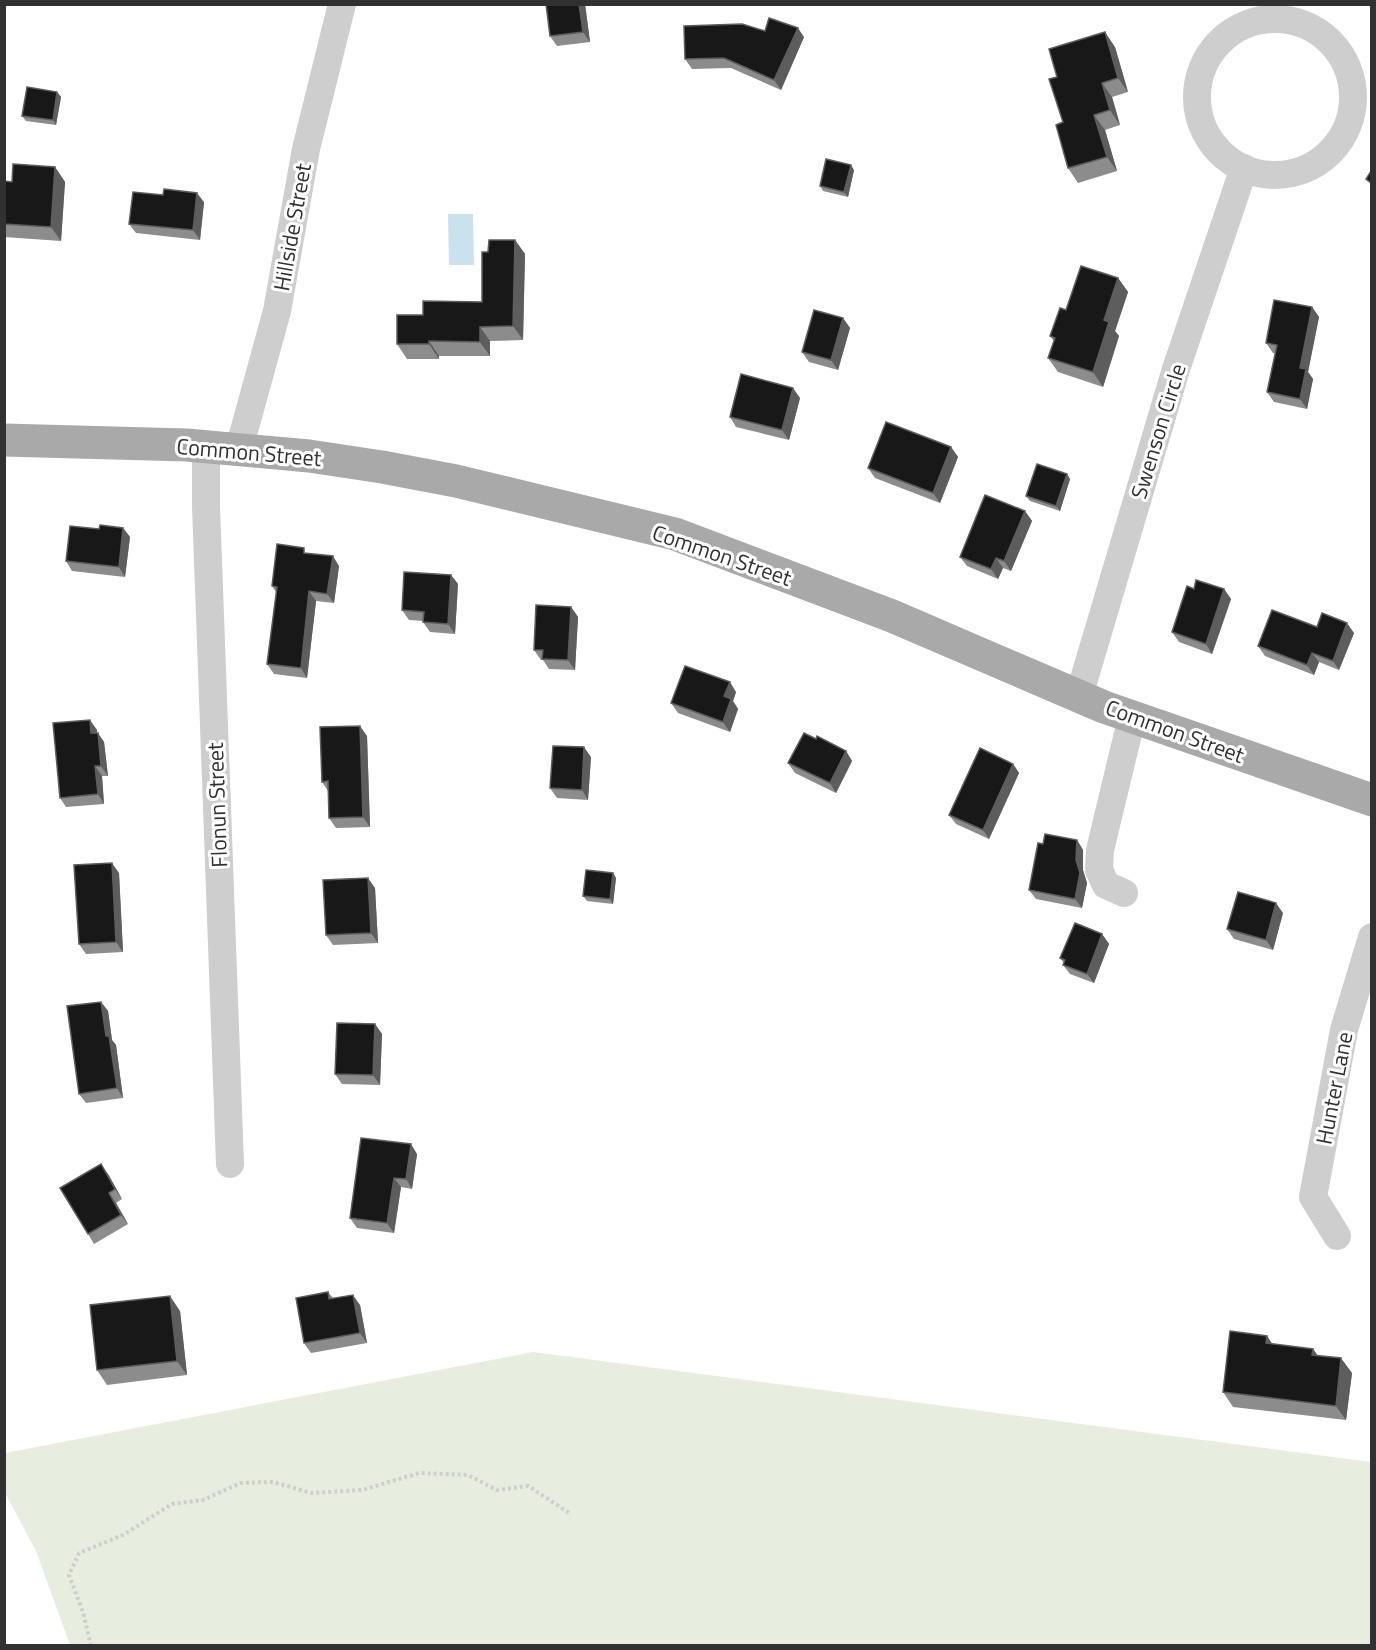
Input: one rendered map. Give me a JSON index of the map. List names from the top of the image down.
{
  "streets": {
    "main road": ["Common Street"],
    "street": [
      "Hillside Street",
      "Swenson Circle",
      "Flonun Street",
      "Hunter Lane"
    ]
  },
  "crossings": [
    ["Hillside Street", "Common Street"],
    ["Swenson Circle", "Common Street"],
    ["Common Street", "Flonun Street"]
  ]
}
